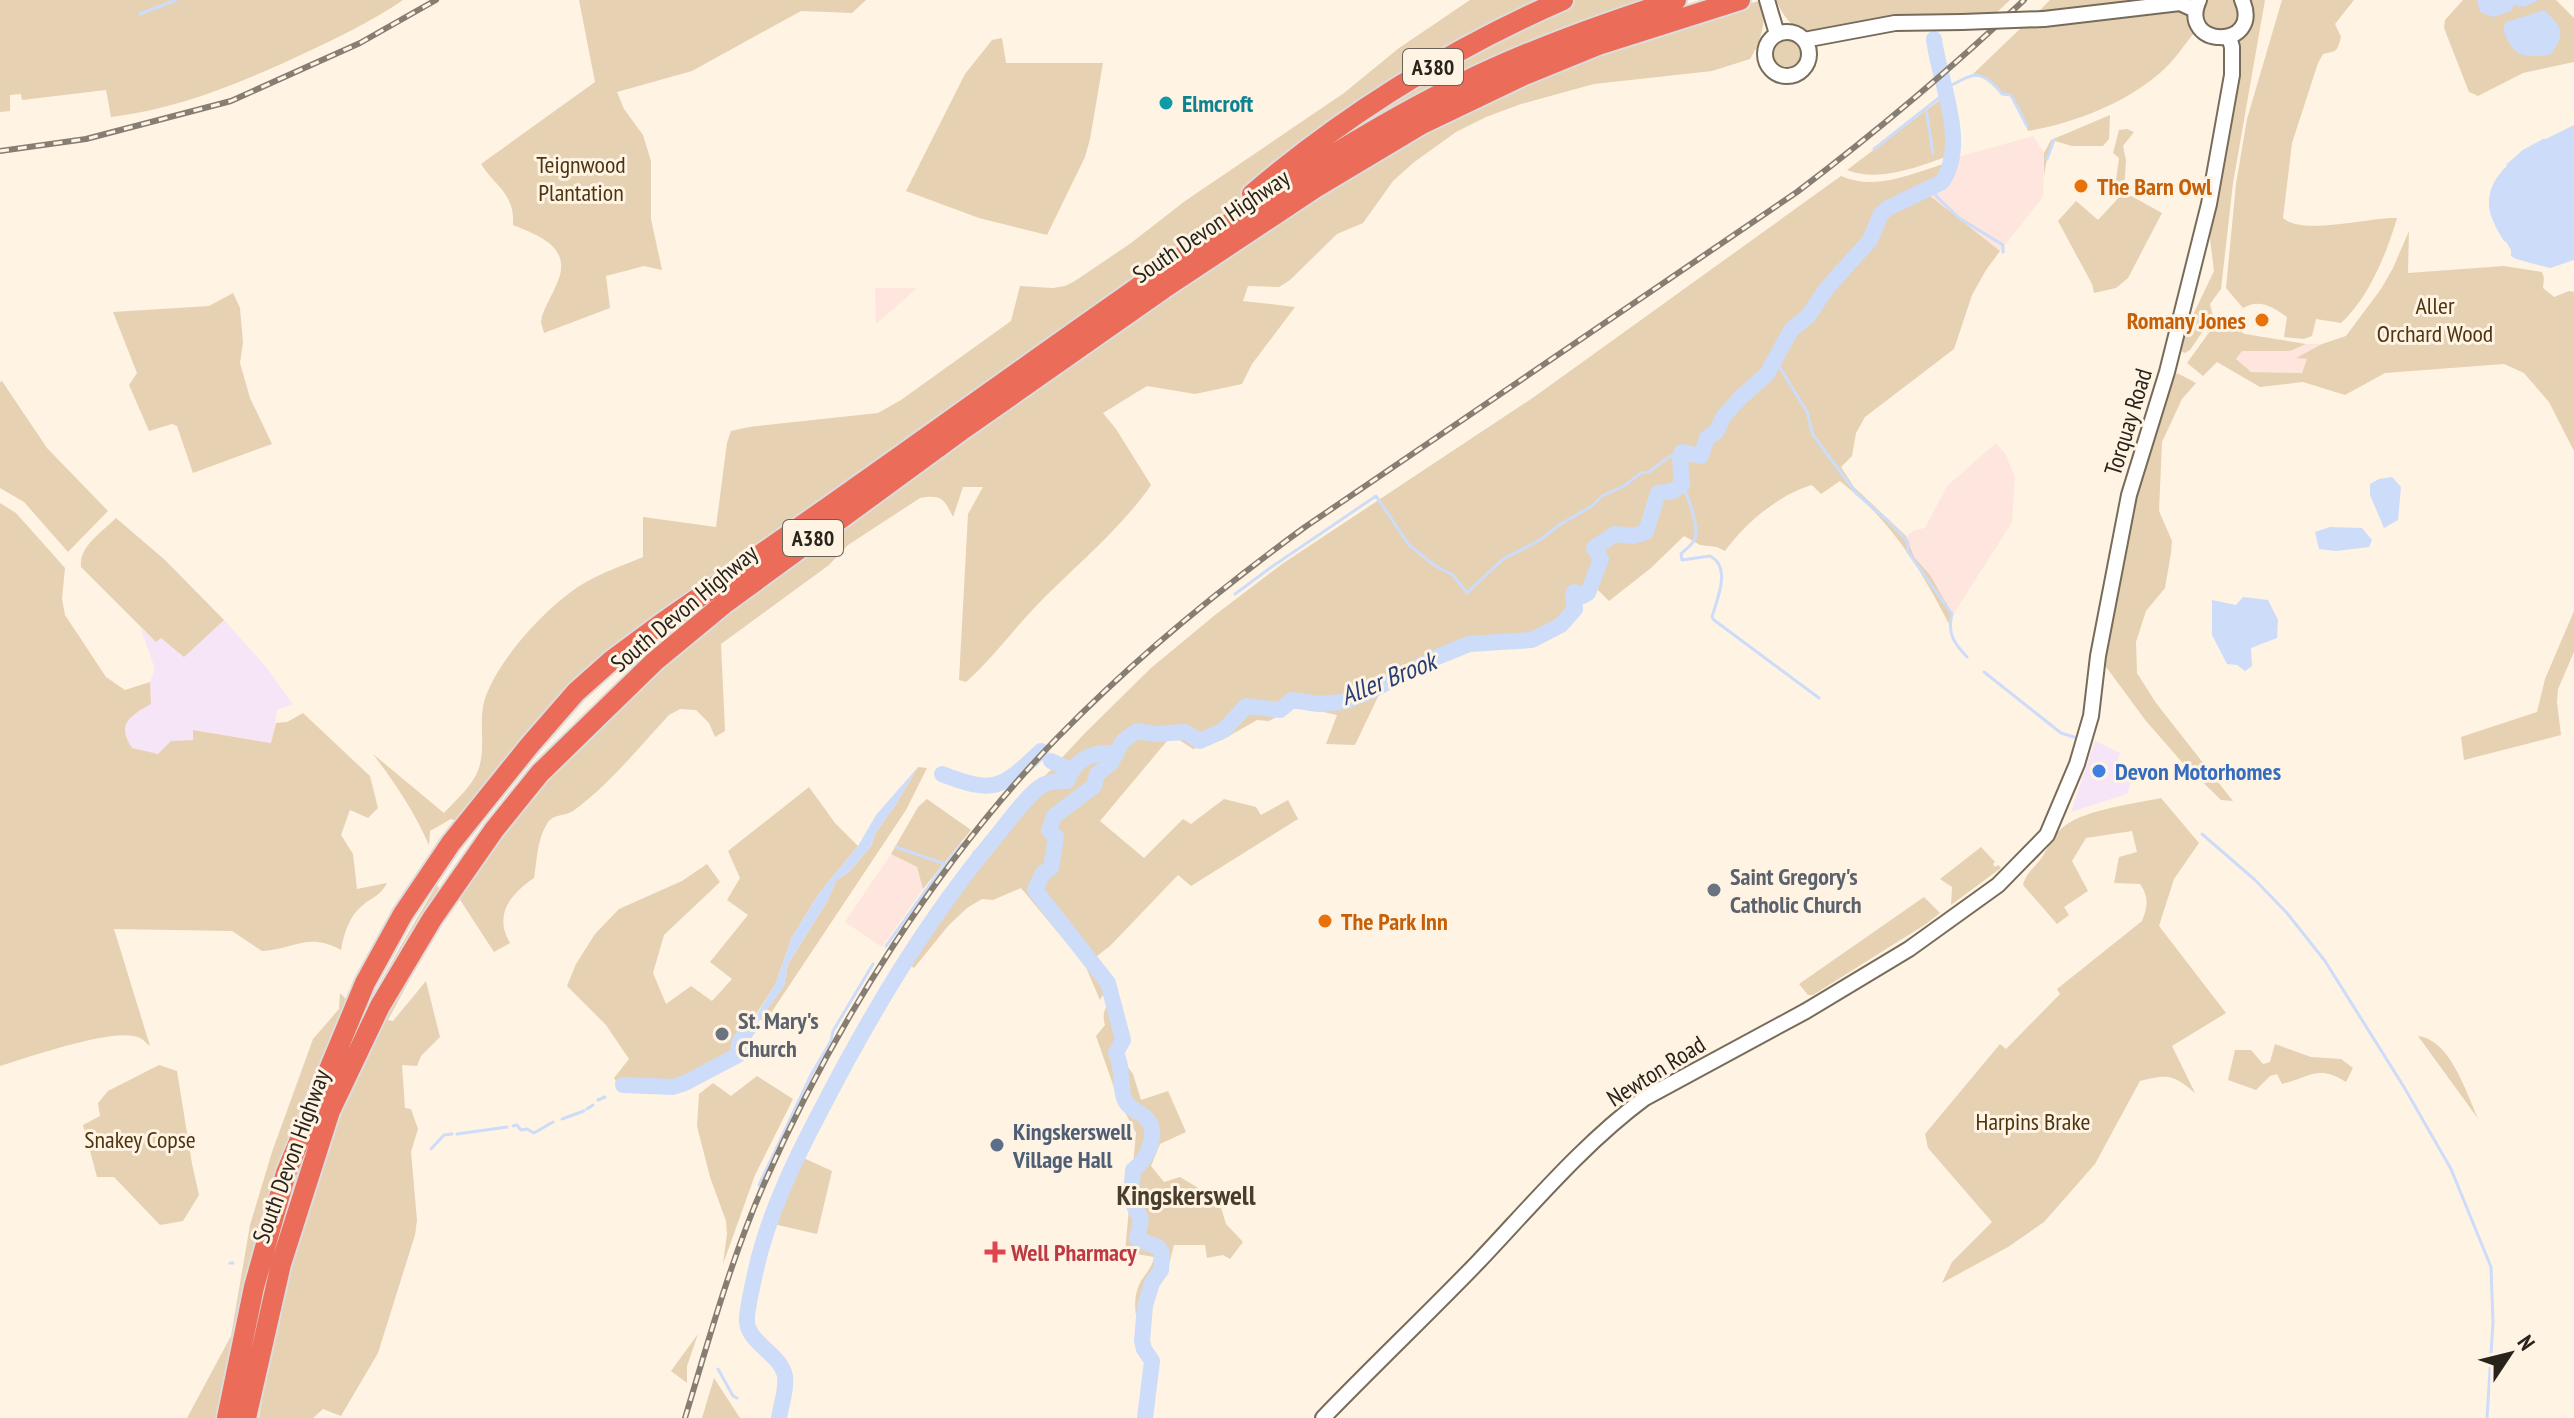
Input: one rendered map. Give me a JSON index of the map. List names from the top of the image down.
{
  "streets": {
    "highway": ["A380", "South Devon Highway"],
    "street": ["Torquay Road", "Newton Road"]
  },
  "crossings": [
    ["A380", "South Devon Highway"],
    ["Torquay Road", "Newton Road"]
  ],
  "districts": ["Kingskerswell"],
  "water": ["Aller Brook"],
  "parks": [
    "Teignwood Plantation",
    "Aller Orchard Wood",
    "Harpins Brake",
    "Snakey Copse"
  ],
  "places": {
    "other": [
      "Elmcroft",
      "The Barn Owl",
      "Romany Jones",
      "Devon Motorhomes",
      "Saint Gregory's Catholic Church",
      "The Park Inn",
      "St. Mary's Church",
      "Kingskerswell Village Hall"
    ],
    "health": ["Well Pharmacy"]
  },
  "north": "top right"
}
